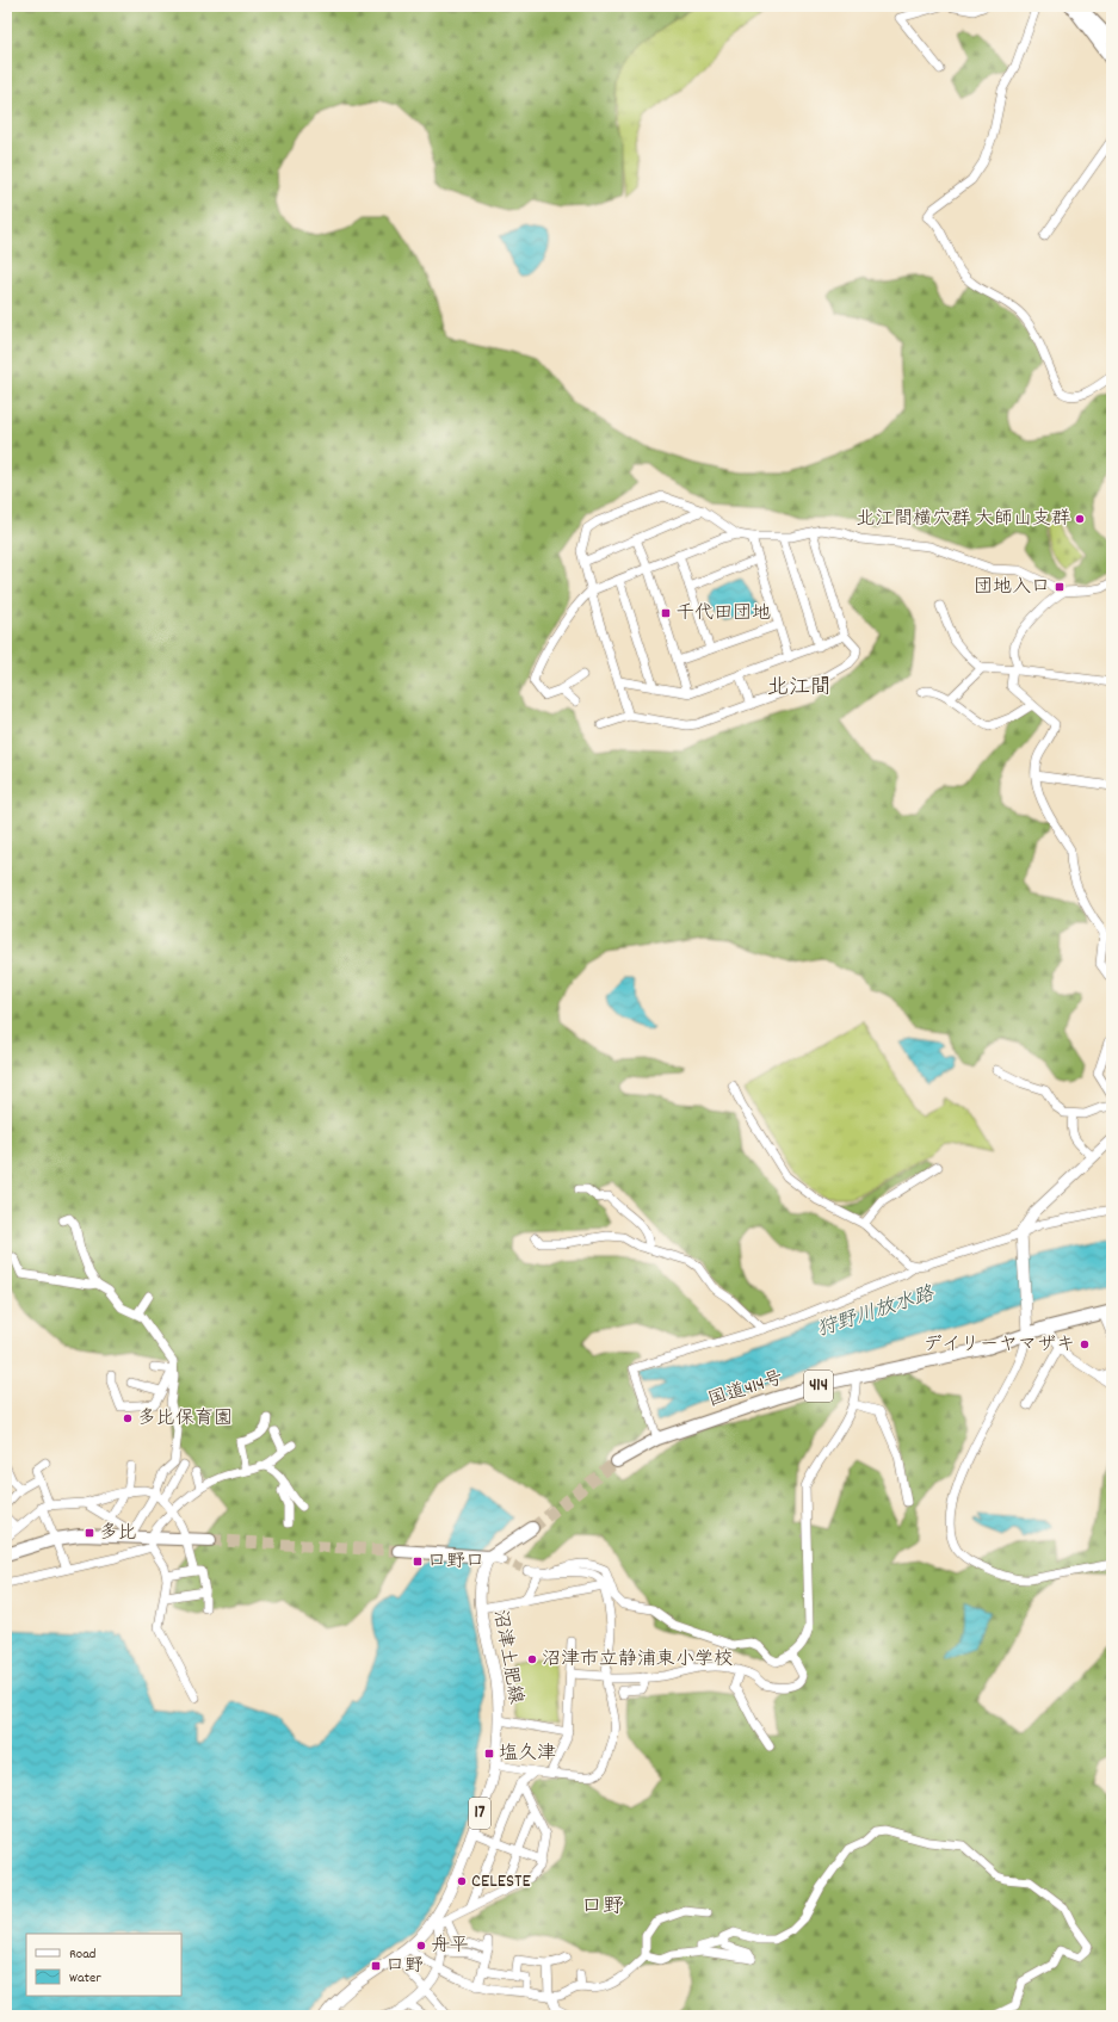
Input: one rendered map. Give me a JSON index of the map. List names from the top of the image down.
{
  "streets": {
    "highway": ["414", "国道414号"],
    "main road": ["沼津土肥線", "17"]
  },
  "districts": ["北江間", "口野"],
  "water": ["狩野川放水路"],
  "places": {
    "other": [
      "北江間横穴群 大師山支群",
      "デイリーヤマザキ",
      "多比保育園",
      "沼津市立静浦東小学校",
      "CELESTE",
      "舟平"
    ],
    "transit": [
      "団地入口",
      "千代田団地",
      "多比",
      "口野口",
      "塩久津",
      "口野"
    ]
  },
  "legend": ["Road", "Water"]
}
